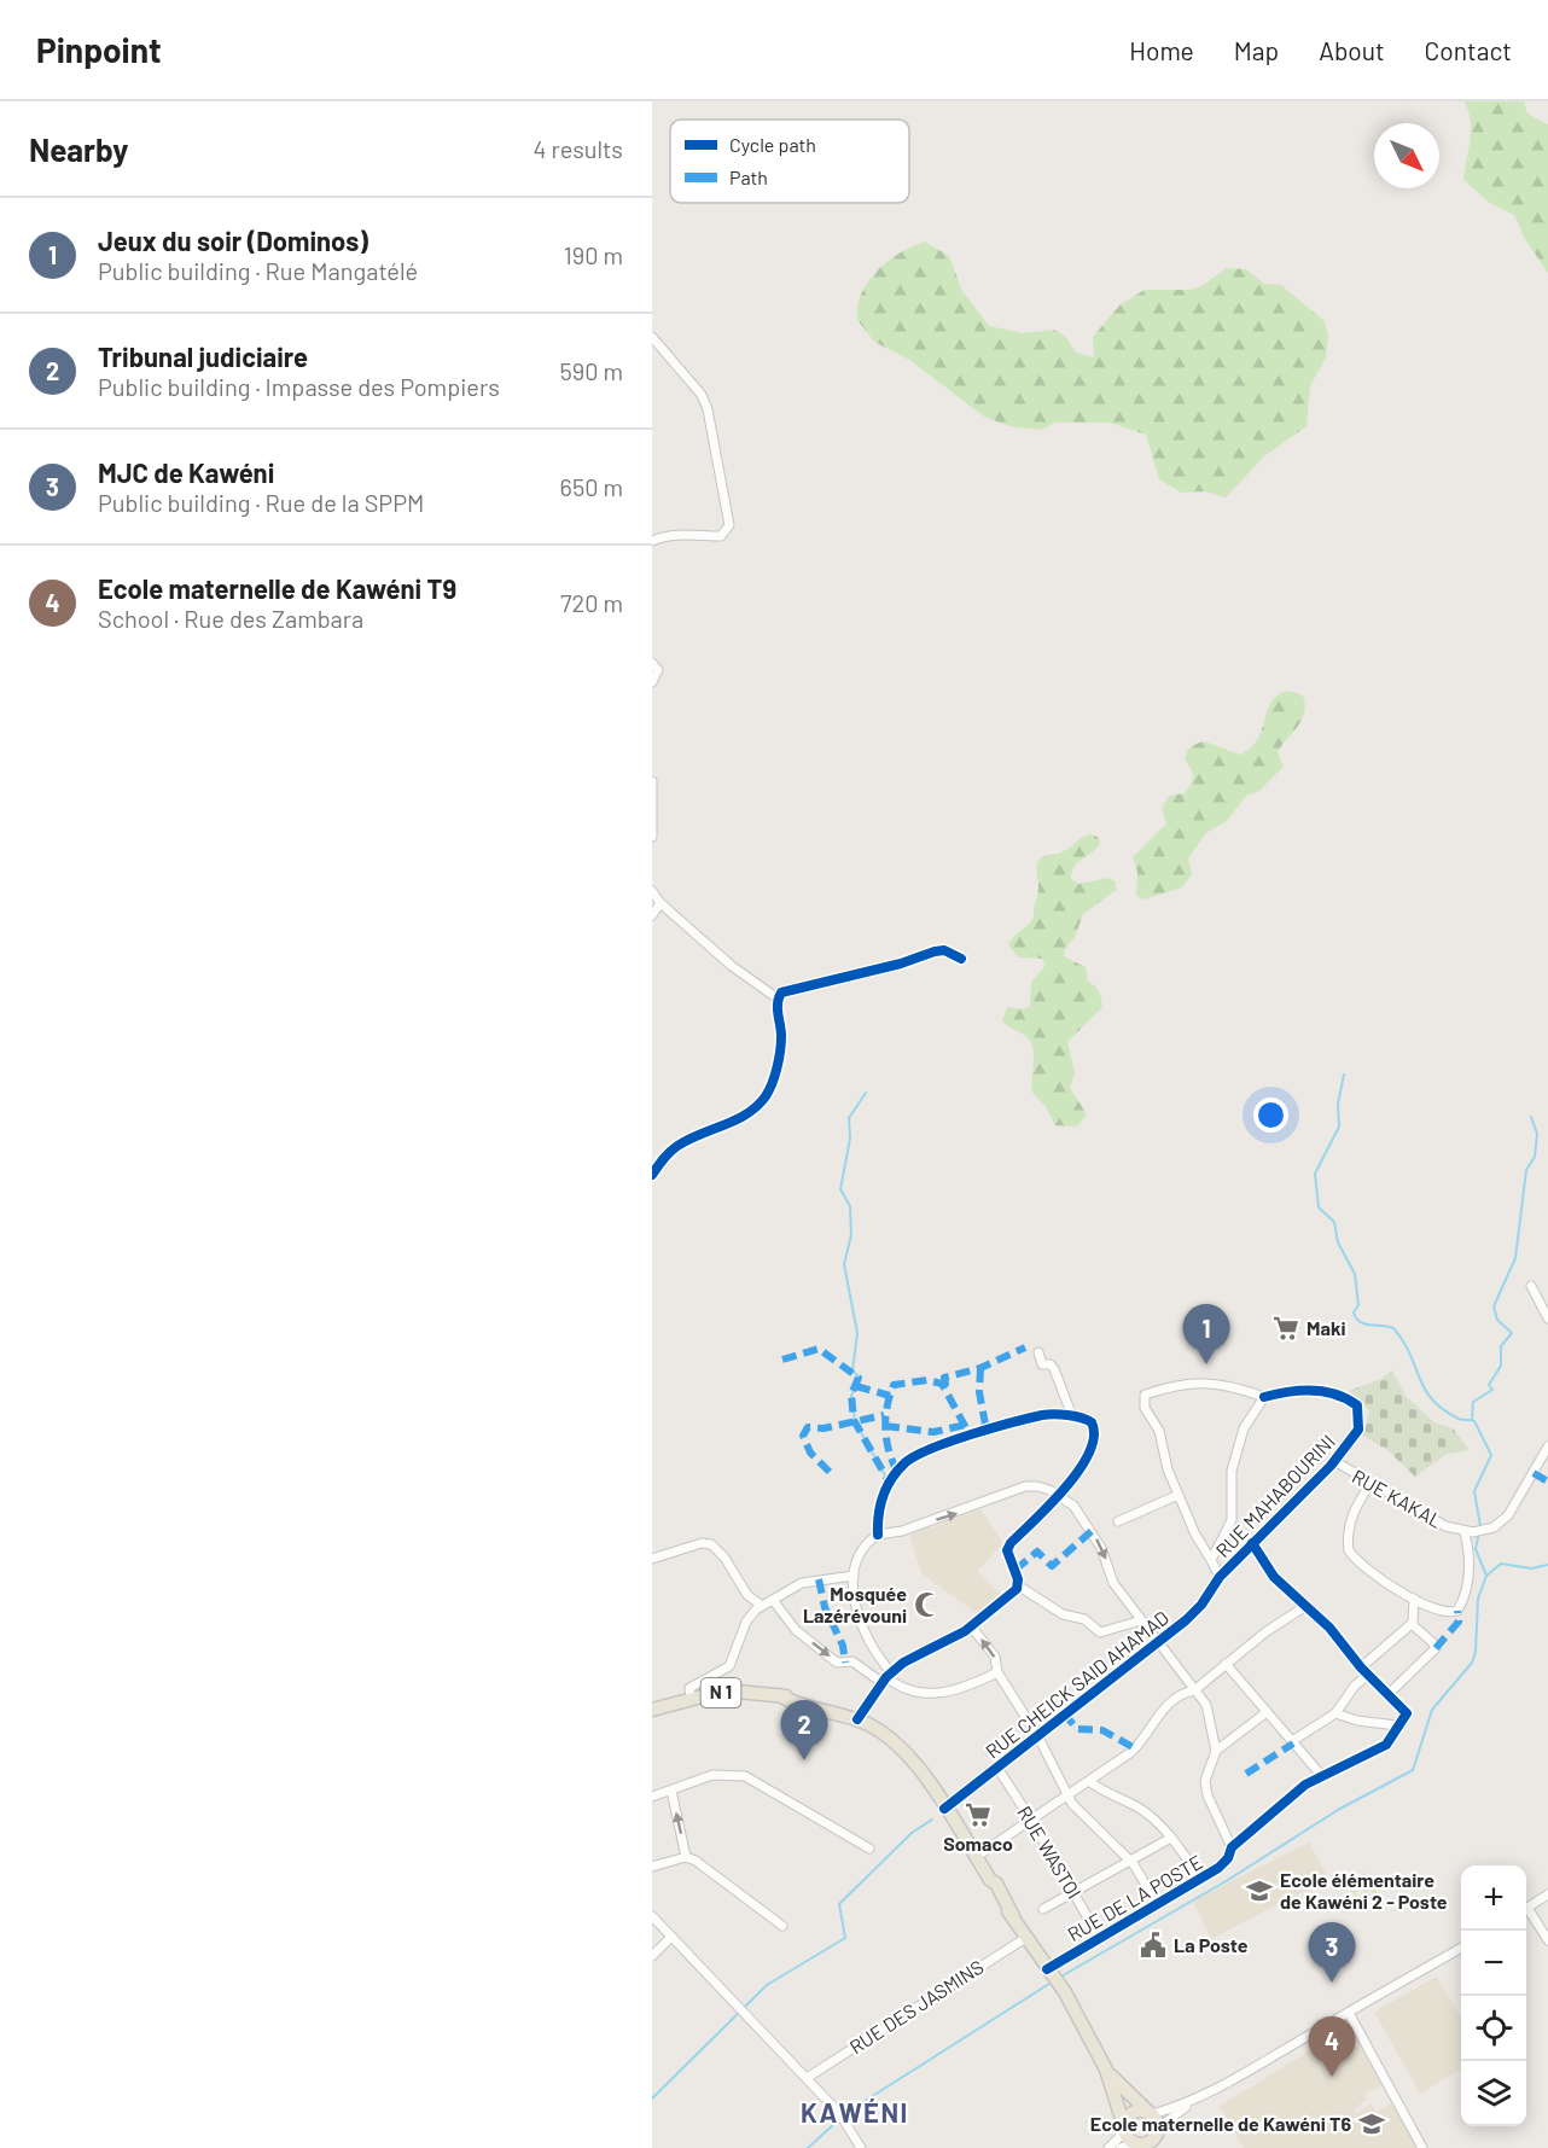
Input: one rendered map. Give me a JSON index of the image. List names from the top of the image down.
{
  "streets": {
    "main road": ["N 1"],
    "street": [
      "RUE MAHABOURINI",
      "RUE KAKAL",
      "RUE CHEICK SAID AHAMAD",
      "RUE WASTOI",
      "RUE DE LA POSTE",
      "RUE DES JASMINS"
    ]
  },
  "crossings": [
    ["RUE MAHABOURINI", "RUE KAKAL"],
    ["RUE MAHABOURINI", "RUE CHEICK SAID AHAMAD"],
    ["RUE CHEICK SAID AHAMAD", "N 1"],
    ["RUE CHEICK SAID AHAMAD", "RUE WASTOI"],
    ["N 1", "RUE DE LA POSTE"],
    ["N 1", "RUE DES JASMINS"],
    ["RUE WASTOI", "RUE DE LA POSTE"]
  ],
  "districts": ["KAWÉNI"],
  "places": {
    "supermarket": ["Maki", "Somaco"],
    "mosque": ["Mosquée Lazérévouni"],
    "school or university": ["Ecole élémentaire de Kawéni 2 - Poste", "Ecole maternelle de Kawéni T6"],
    "public building": ["La Poste"]
  },
  "legend": ["Cycle path", "Path"],
  "north": "bottom right",
  "page": {
    "header": "Pinpoint",
    "nav": [
      "Home",
      "Map",
      "About",
      "Contact"
    ],
    "heading": ["Nearby", "4 results"],
    "list": [
      {
        "mark": "1",
        "name": "Jeux du soir (Dominos)",
        "note": "Public building · Rue Mangatélé",
        "value": "190 m"
      },
      {
        "mark": "2",
        "name": "Tribunal judiciaire",
        "note": "Public building · Impasse des Pompiers",
        "value": "590 m"
      },
      {
        "mark": "3",
        "name": "MJC de Kawéni",
        "note": "Public building · Rue de la SPPM",
        "value": "650 m"
      },
      {
        "mark": "4",
        "name": "Ecole maternelle de Kawéni T9",
        "note": "School · Rue des Zambara",
        "value": "720 m"
      }
    ],
    "pins": [
      "1",
      "2",
      "3",
      "4"
    ],
    "map_buttons": ["+", "−"]
  }
}
